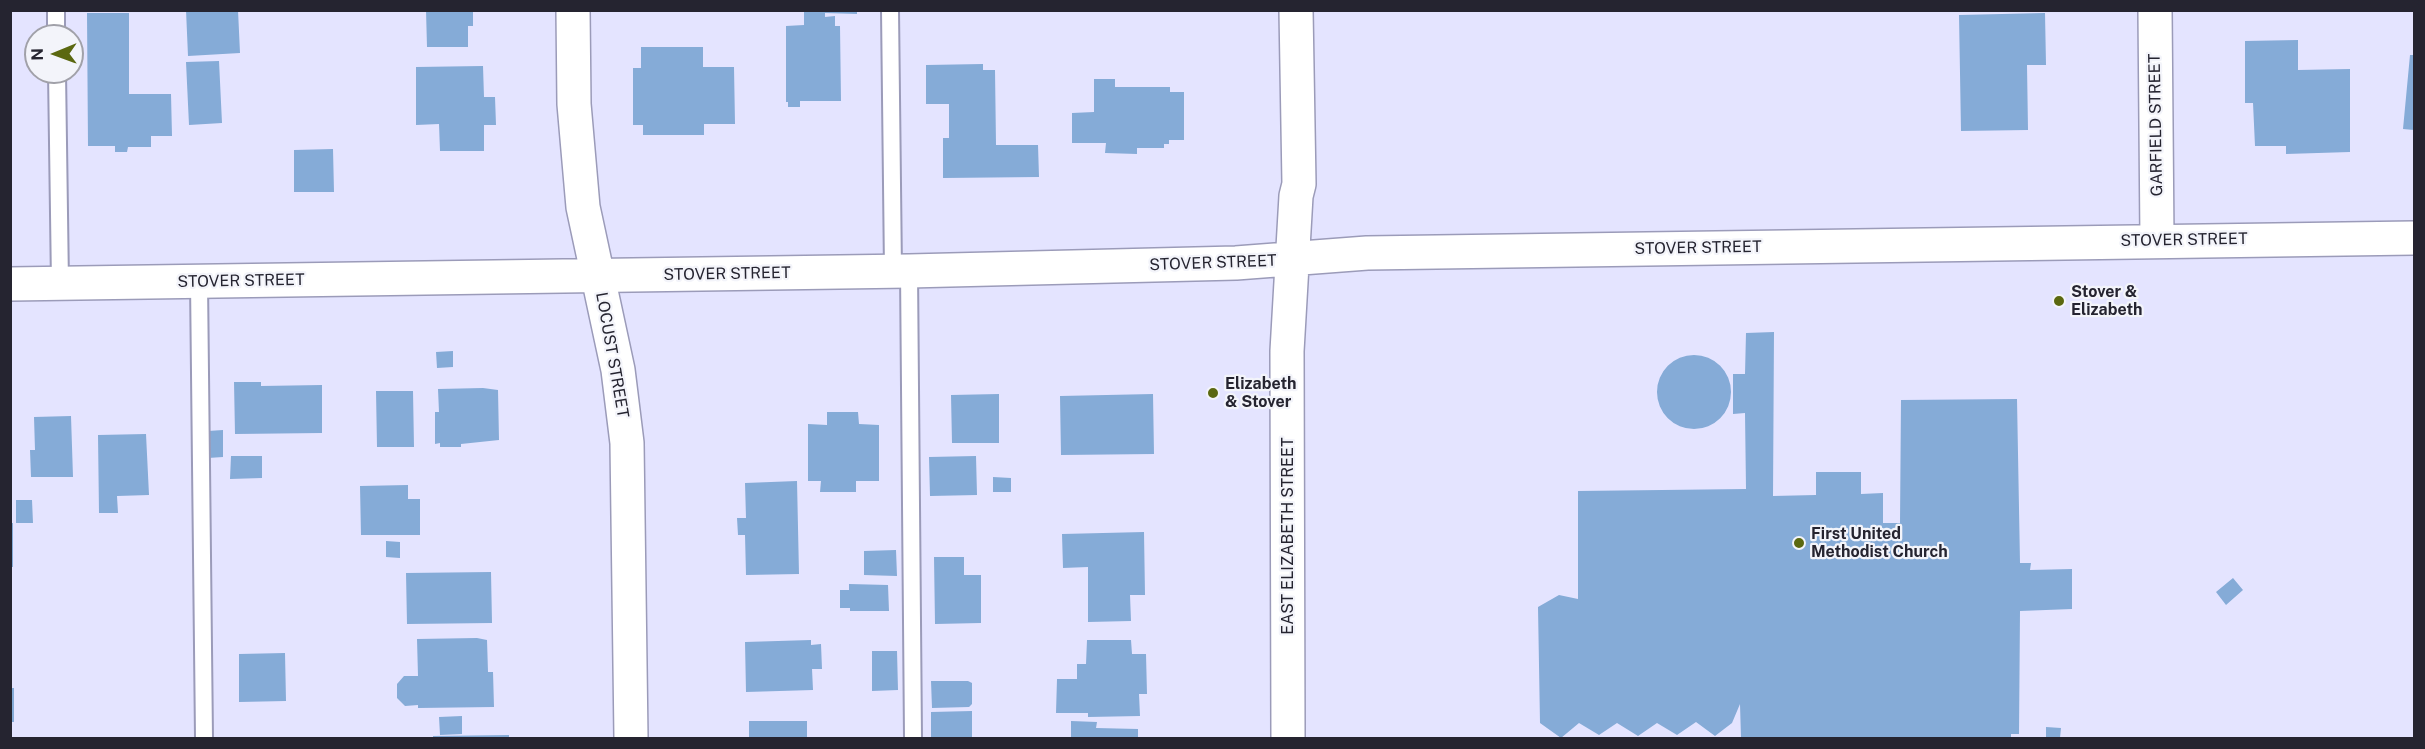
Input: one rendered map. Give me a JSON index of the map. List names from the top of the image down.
{
  "streets": {
    "street": [
      "GARFIELD STREET",
      "STOVER STREET",
      "LOCUST STREET",
      "EAST ELIZABETH STREET"
    ]
  },
  "crossings": [
    ["GARFIELD STREET", "STOVER STREET"],
    ["STOVER STREET", "LOCUST STREET"],
    ["STOVER STREET", "EAST ELIZABETH STREET"]
  ],
  "places": ["Stover & Elizabeth", "Elizabeth & Stover", "First United Methodist Church"],
  "north": "left"
}
